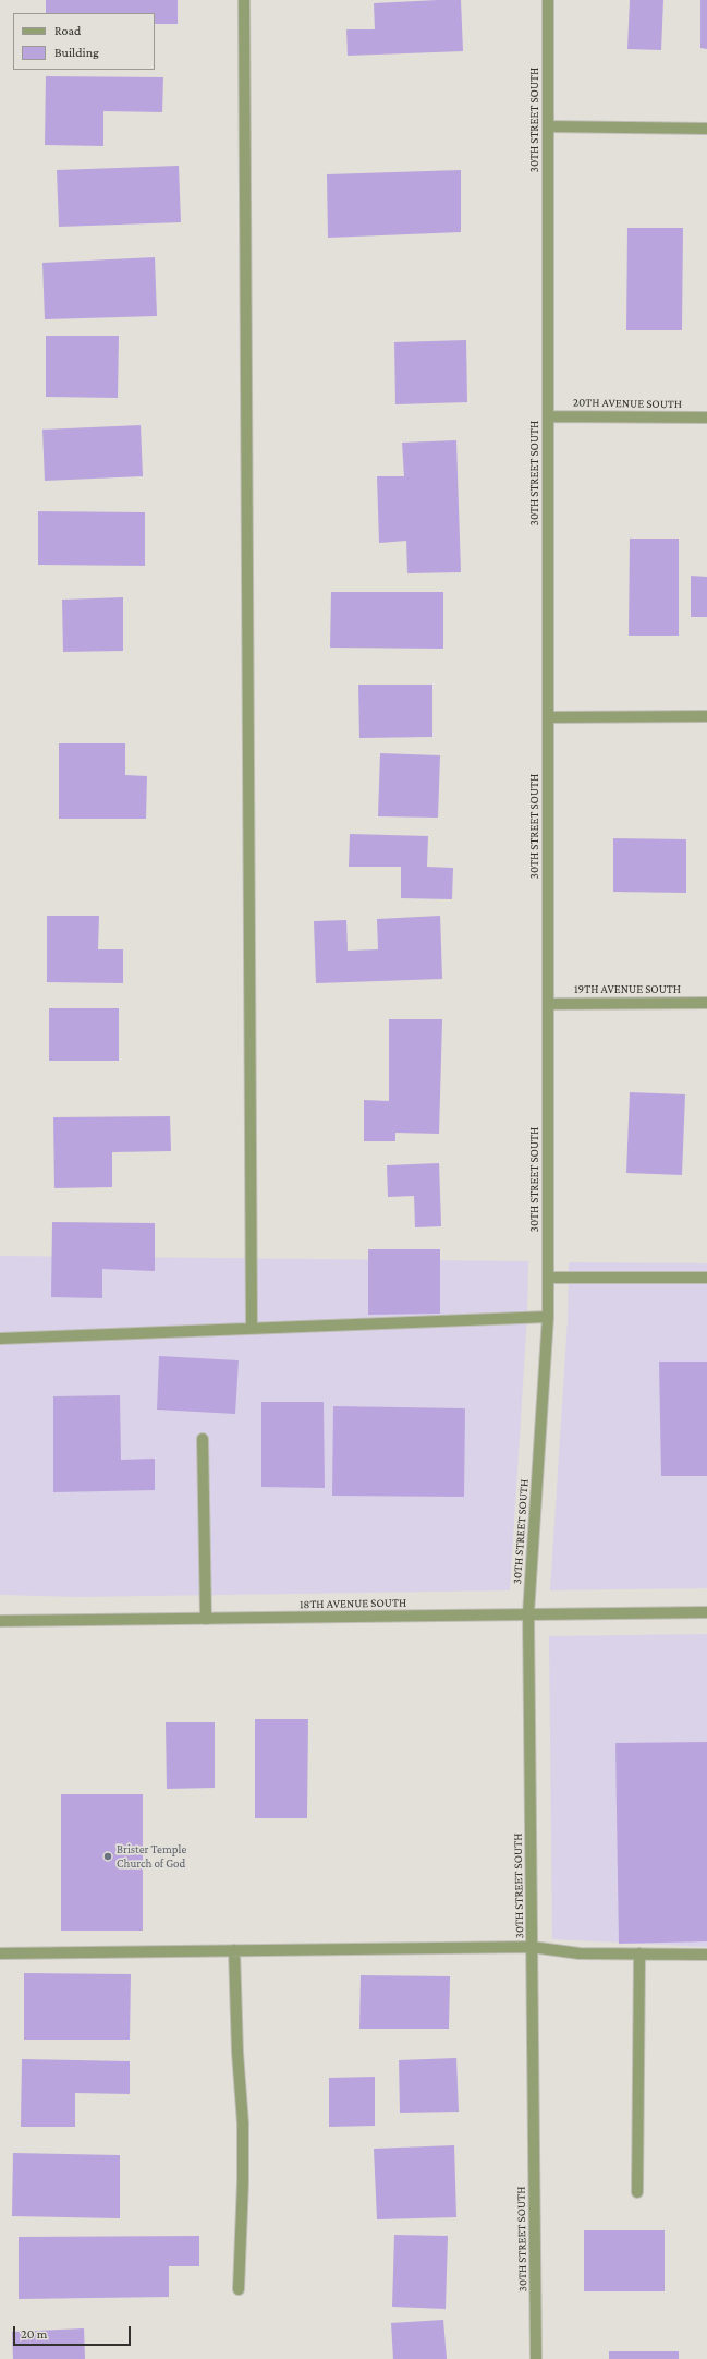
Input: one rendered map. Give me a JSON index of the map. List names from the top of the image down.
{
  "streets": {
    "street": [
      "30TH STREET SOUTH",
      "20TH AVENUE SOUTH",
      "19TH AVENUE SOUTH",
      "18TH AVENUE SOUTH"
    ]
  },
  "crossings": [
    ["30TH STREET SOUTH", "20TH AVENUE SOUTH"],
    ["30TH STREET SOUTH", "19TH AVENUE SOUTH"],
    ["30TH STREET SOUTH", "18TH AVENUE SOUTH"]
  ],
  "places": ["Brister Temple Church of God"],
  "legend": ["Road", "Building"],
  "scale_bar": "20 m"
}
